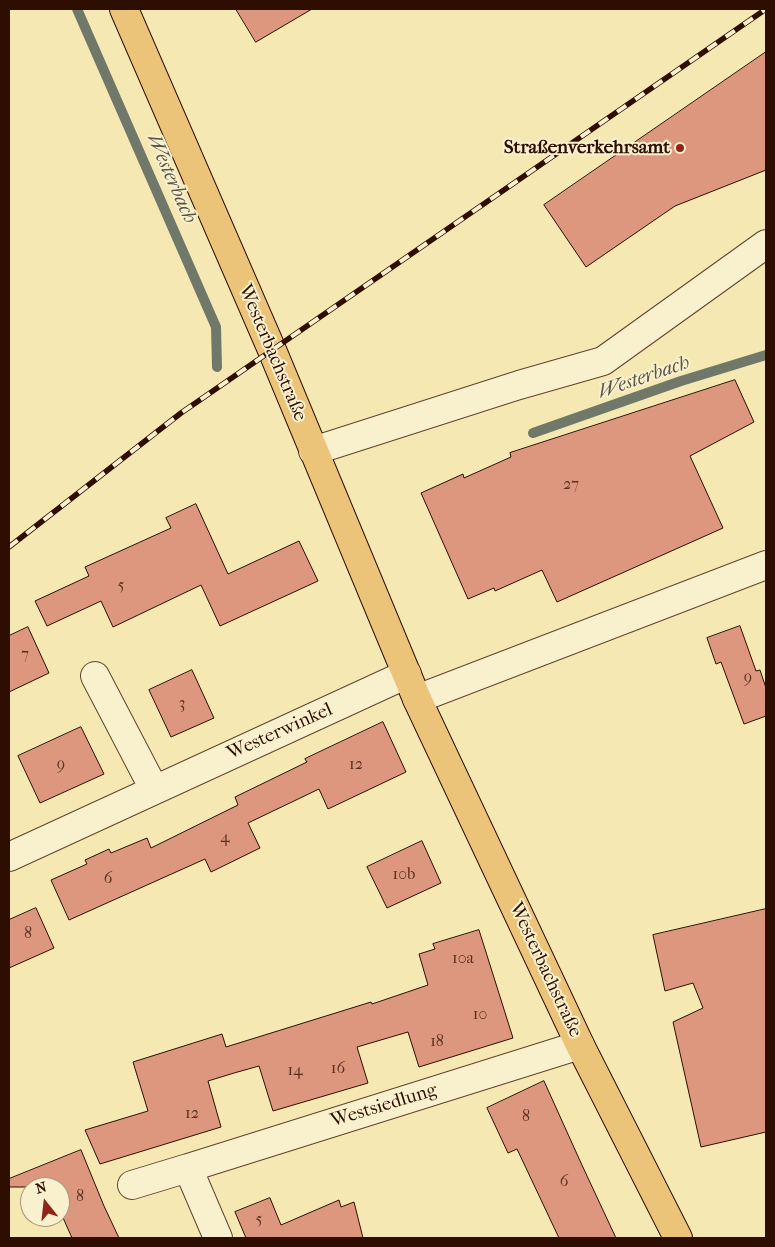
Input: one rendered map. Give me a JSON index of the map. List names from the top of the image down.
{
  "streets": {
    "main road": ["Westerbachstraße"],
    "street": ["Westerwinkel", "Westsiedlung"]
  },
  "crossings": [
    ["Westerbachstraße", "Westerwinkel"],
    ["Westerbachstraße", "Westsiedlung"]
  ],
  "water": ["Westerbach"],
  "places": ["Straßenverkehrsamt"],
  "house_numbers": [
    "27",
    "5",
    "7",
    "9",
    "3",
    "9",
    "12",
    "4",
    "10b",
    "6",
    "8",
    "10a",
    "10",
    "18",
    "16",
    "14",
    "12",
    "8",
    "6",
    "8",
    "5"
  ],
  "north": "top"
}
